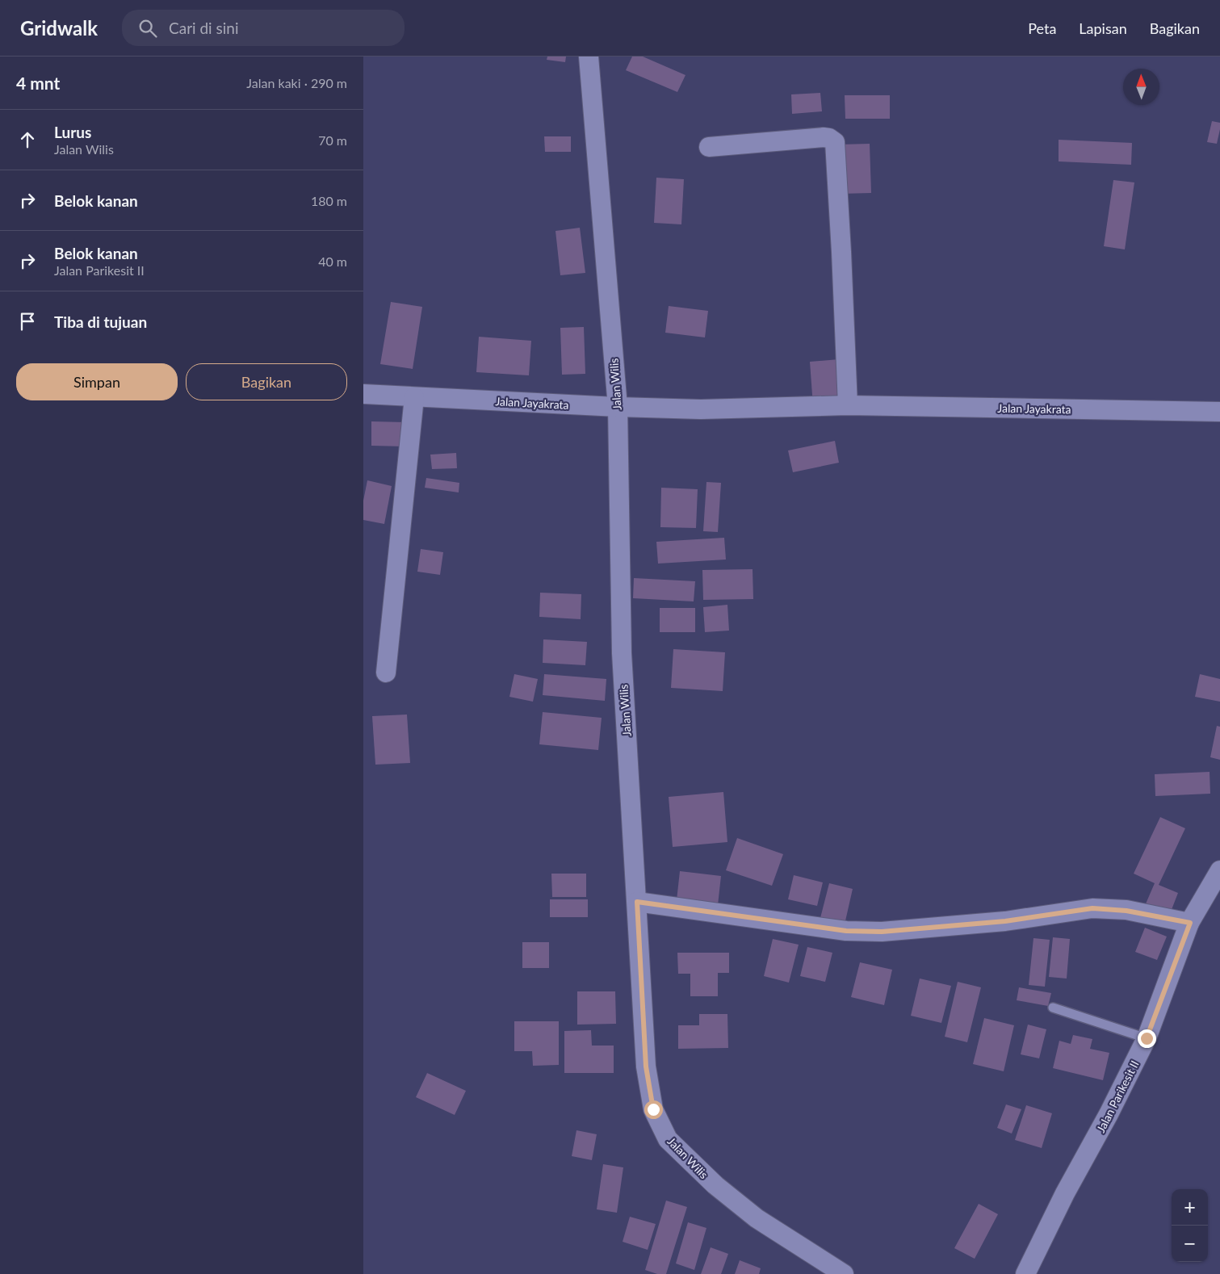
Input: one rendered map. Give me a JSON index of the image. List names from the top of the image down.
{
  "streets": {
    "street": ["Jalan Wilis", "Jalan Jayakrata", "Jalan Parikesit II"]
  },
  "crossings": [
    ["Jalan Wilis", "Jalan Jayakrata"]
  ],
  "north": "top",
  "page": {
    "header": "Gridwalk",
    "search": "Cari di sini",
    "nav": ["Peta", "Lapisan", "Bagikan"],
    "heading": ["4 mnt", "Jalan kaki · 290 m"],
    "list": [
      ["Lurus", "Jalan Wilis", "70 m"],
      ["Belok kanan", "180 m"],
      ["Belok kanan", "Jalan Parikesit II", "40 m"],
      "Tiba di tujuan"
    ],
    "buttons": ["Simpan", "Bagikan"],
    "map_buttons": ["+", "−"]
  }
}
